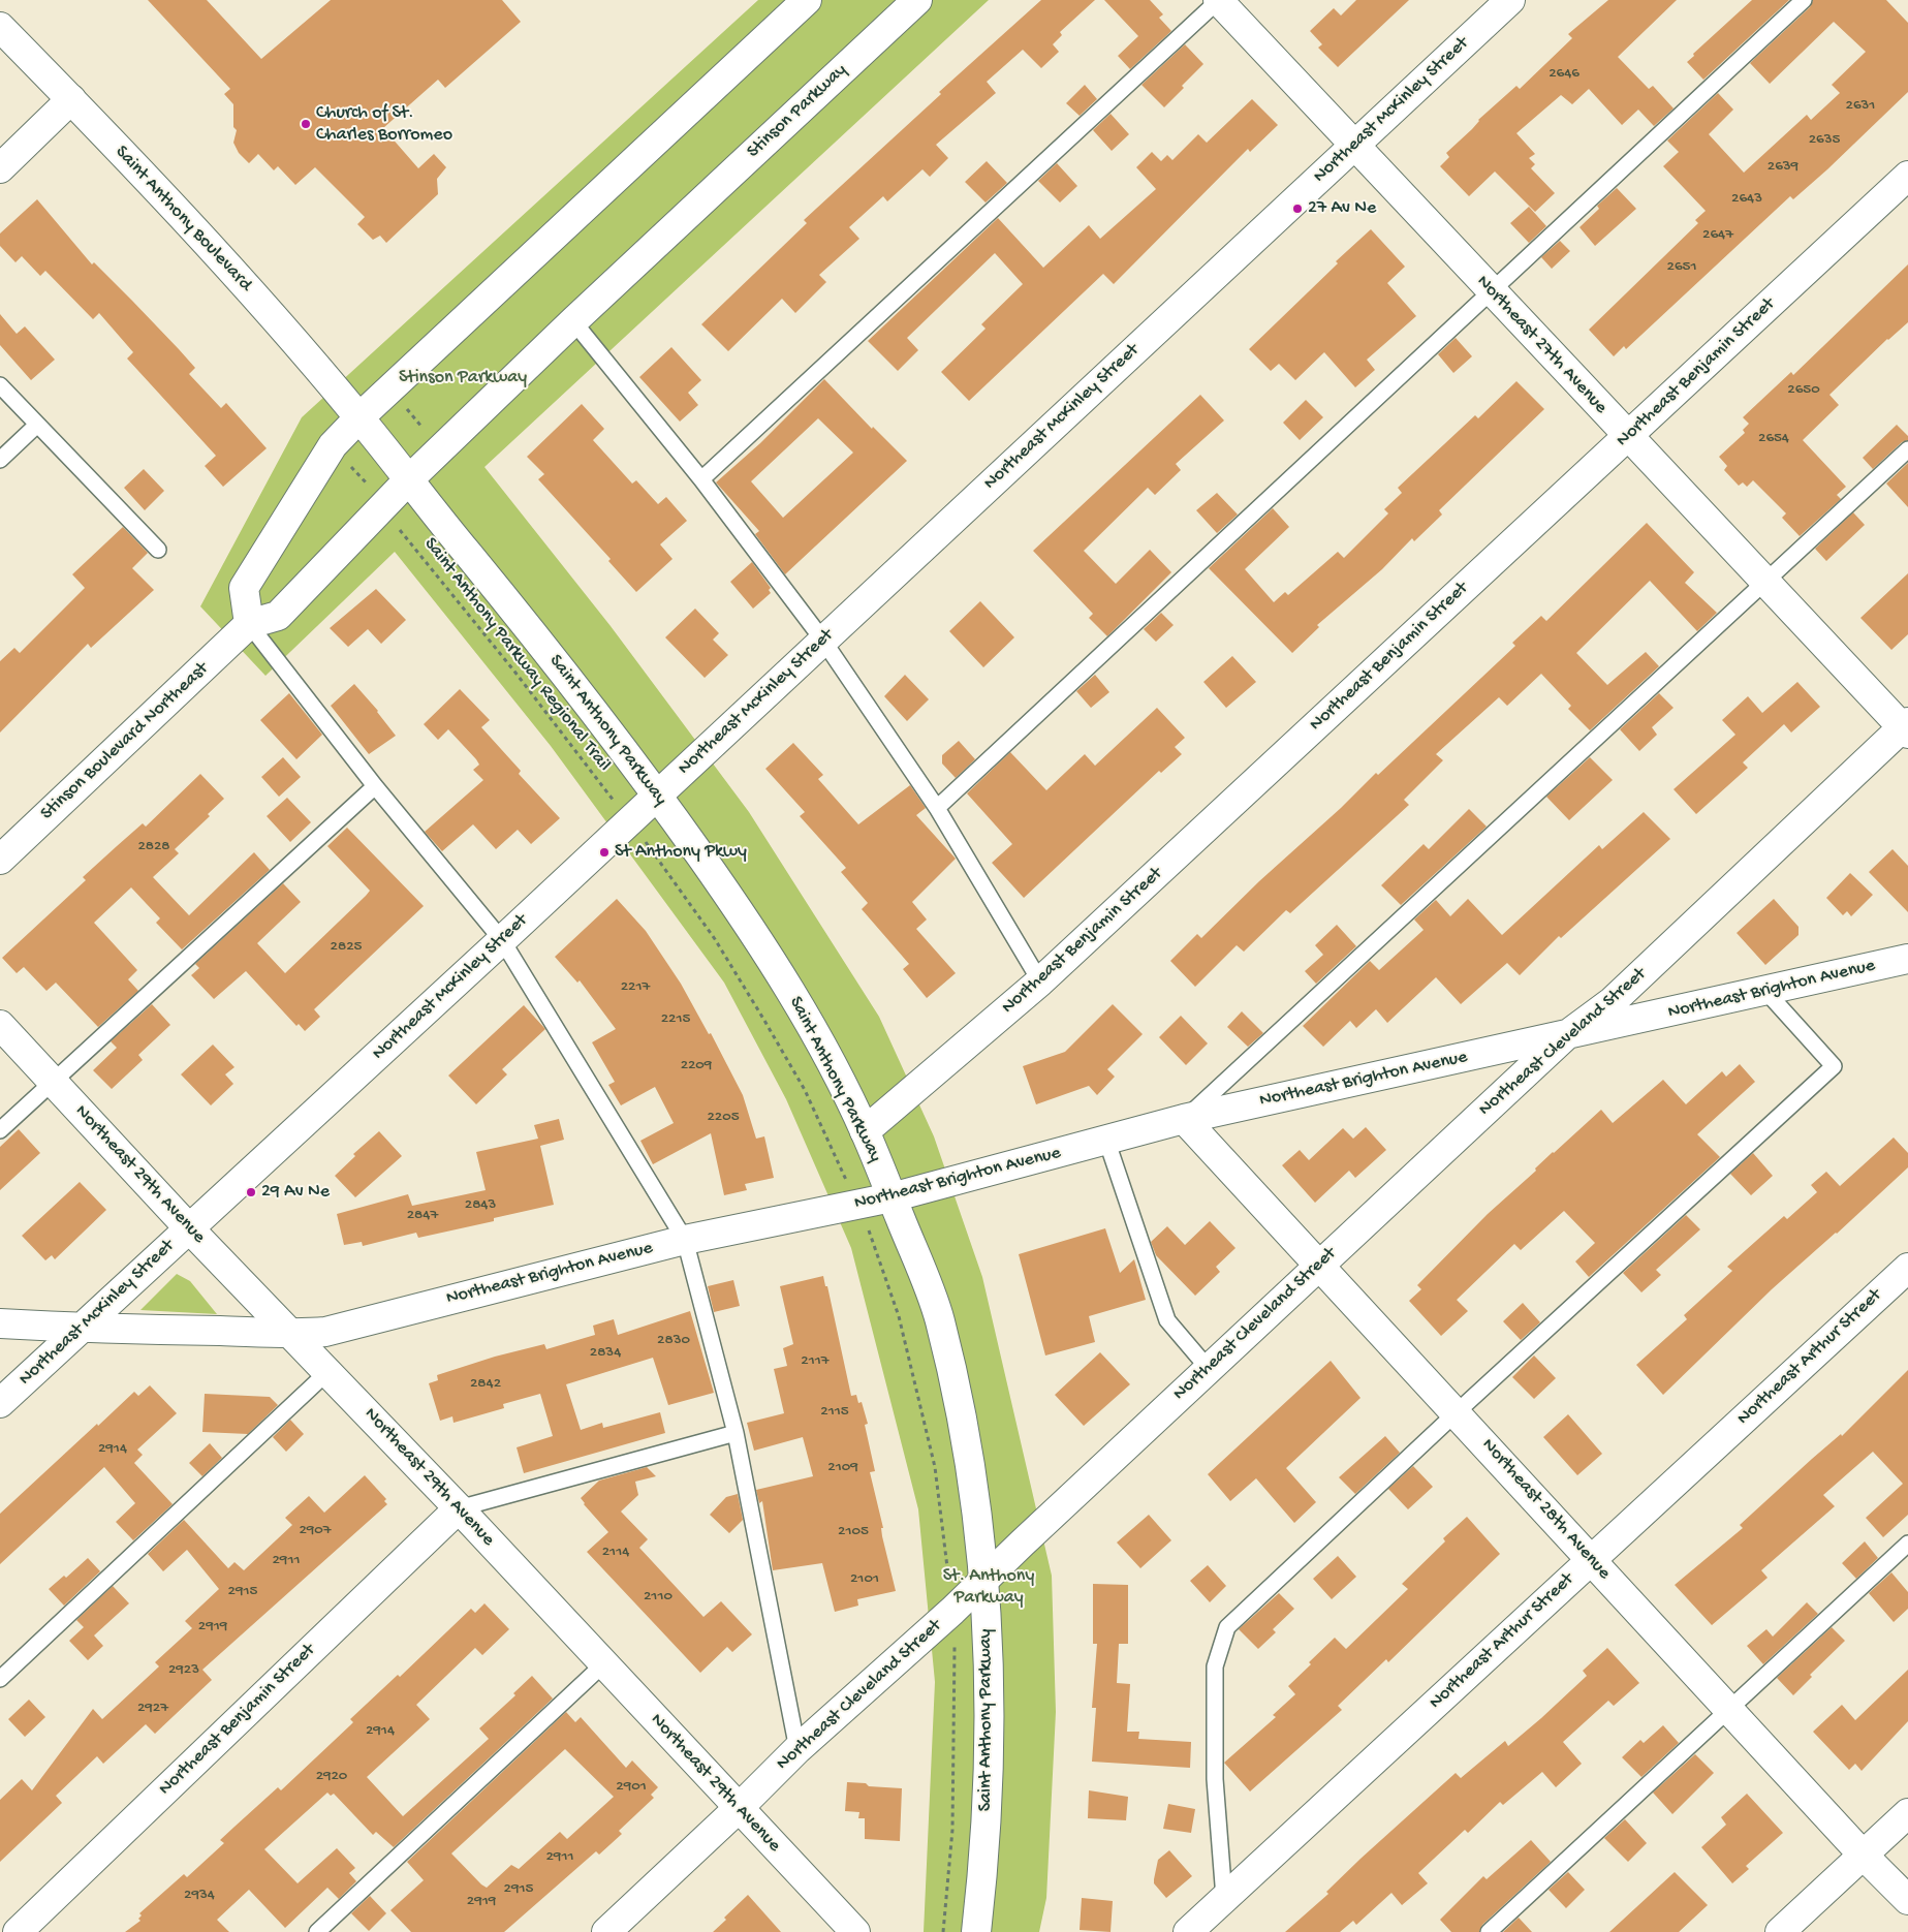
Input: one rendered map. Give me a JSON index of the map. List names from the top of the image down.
{
  "streets": {
    "street": [
      "Northeast McKinley Street",
      "Stinson Parkway",
      "Saint Anthony Boulevard",
      "Northeast 27th Avenue",
      "Northeast Benjamin Street",
      "Saint Anthony Parkway",
      "Stinson Boulevard Northeast",
      "Northeast Brighton Avenue",
      "Northeast Cleveland Street",
      "Northeast 29th Avenue",
      "Northeast Arthur Street",
      "Northeast 28th Avenue"
    ],
    "path": ["Saint Anthony Parkway Regional Trail"]
  },
  "crossings": [
    ["Northeast McKinley Street", "Northeast 27th Avenue"],
    ["Northeast McKinley Street", "Saint Anthony Parkway"],
    ["Northeast McKinley Street", "Northeast Brighton Avenue"],
    ["Northeast McKinley Street", "Northeast 29th Avenue"],
    ["Stinson Parkway", "Saint Anthony Parkway"],
    ["Stinson Parkway", "Stinson Boulevard Northeast"],
    ["Saint Anthony Boulevard", "Saint Anthony Parkway"],
    ["Northeast 27th Avenue", "Northeast Benjamin Street"],
    ["Northeast 27th Avenue", "Northeast Cleveland Street"],
    ["Northeast Benjamin Street", "Saint Anthony Parkway"],
    ["Northeast Benjamin Street", "Northeast 29th Avenue"],
    ["Saint Anthony Parkway", "Stinson Boulevard Northeast"],
    ["Saint Anthony Parkway", "Northeast Brighton Avenue"],
    ["Saint Anthony Parkway", "Northeast Cleveland Street"],
    ["Northeast Brighton Avenue", "Northeast Cleveland Street"],
    ["Northeast Brighton Avenue", "Northeast 29th Avenue"],
    ["Northeast Brighton Avenue", "Northeast 28th Avenue"],
    ["Northeast Cleveland Street", "Northeast 29th Avenue"],
    ["Northeast Cleveland Street", "Northeast 28th Avenue"],
    ["Northeast Arthur Street", "Northeast 28th Avenue"]
  ],
  "parks": ["Stinson Parkway", "St. Anthony Parkway"],
  "places": [
    "Church of St. Charles Borromeo",
    "27 Av Ne",
    "St Anthony Pkwy",
    "29 Av Ne"
  ],
  "house_numbers": [
    "2646",
    "2631",
    "2635",
    "2639",
    "2643",
    "2647",
    "2651",
    "2650",
    "2654",
    "2828",
    "2825",
    "2217",
    "2215",
    "2209",
    "2205",
    "2843",
    "2847",
    "2830",
    "2834",
    "2117",
    "2842",
    "2115",
    "2914",
    "2109",
    "2907",
    "2105",
    "2114",
    "2911",
    "2101",
    "2915",
    "2110",
    "2919",
    "2923",
    "2927",
    "2914",
    "2920",
    "2901",
    "2911",
    "2915",
    "2934",
    "2919"
  ]
}
